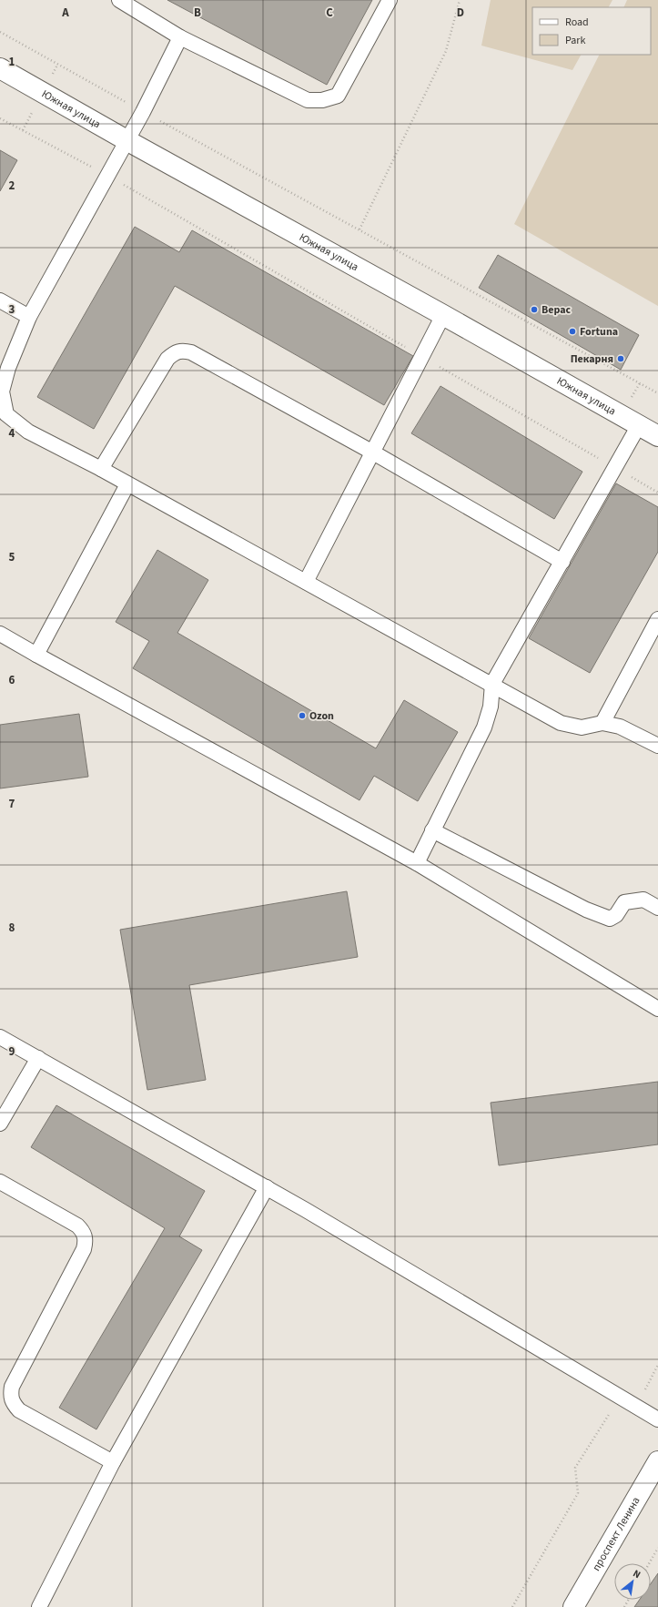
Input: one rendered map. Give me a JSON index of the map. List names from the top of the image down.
{
  "streets": {
    "street": ["Южная улица", "проспект Ленина"]
  },
  "places": [
    "Верас",
    "Fortuna",
    "Пекарня",
    "Ozon"
  ],
  "legend": ["Road", "Park"],
  "north": "top right",
  "grid": {
    "columns": [
      "A",
      "B",
      "C",
      "D"
    ],
    "rows": [
      "1",
      "2",
      "3",
      "4",
      "5",
      "6",
      "7",
      "8",
      "9"
    ]
  }
}
